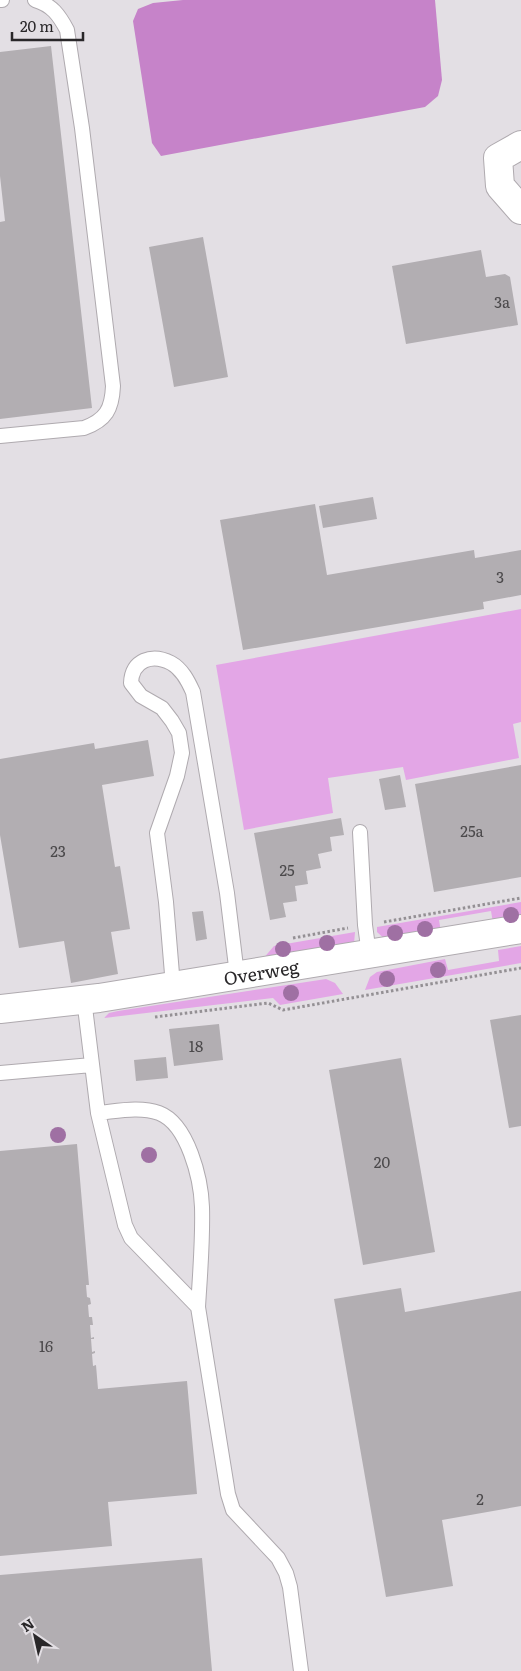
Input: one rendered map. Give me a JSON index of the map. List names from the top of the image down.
{
  "streets": {
    "street": ["Overweg"]
  },
  "house_numbers": [
    "3a",
    "3",
    "25a",
    "23",
    "25",
    "18",
    "20",
    "16",
    "2"
  ],
  "scale_bar": "20 m",
  "north": "top left"
}
